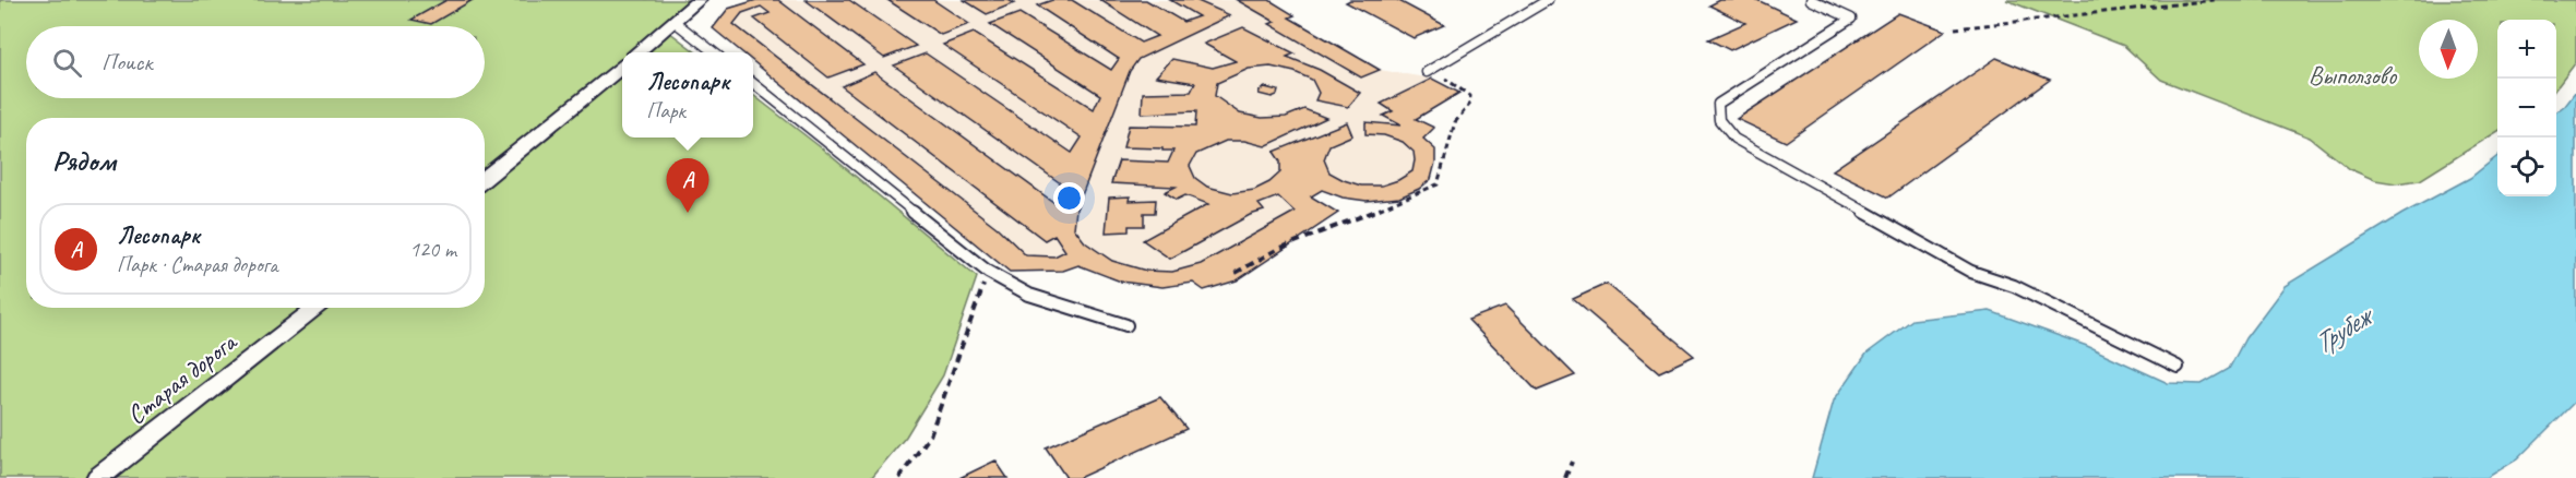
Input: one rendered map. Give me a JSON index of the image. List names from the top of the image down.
{
  "streets": {
    "street": ["Старая дорога"]
  },
  "water": ["Трубеж"],
  "parks": ["Выползово"],
  "north": "bottom",
  "page": {
    "map_buttons": ["+", "−"],
    "search": "Поиск",
    "popup": ["Лесопарк", "Парк"],
    "heading": "Рядом",
    "pins": "A",
    "list": [
      {
        "mark": "A",
        "name": "Лесопарк",
        "note": "Парк · Старая дорога",
        "value": "120 m"
      }
    ]
  }
}
